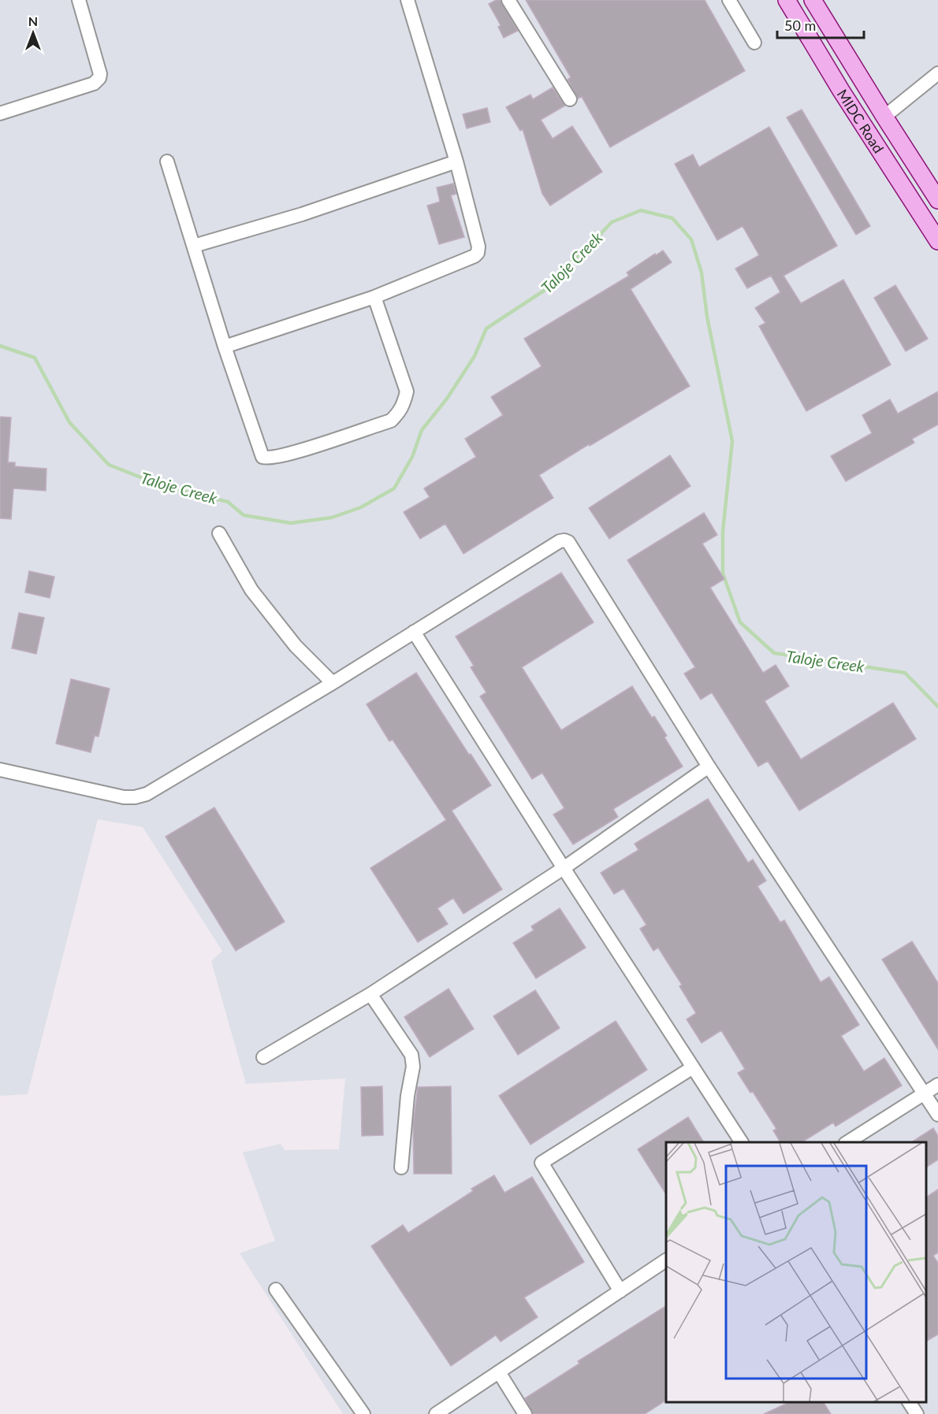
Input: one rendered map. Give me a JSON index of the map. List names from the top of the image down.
{
  "streets": {
    "main road": ["MIDC Road"]
  },
  "water": ["Taloje Creek"],
  "scale_bar": "50 m",
  "north": "top"
}
